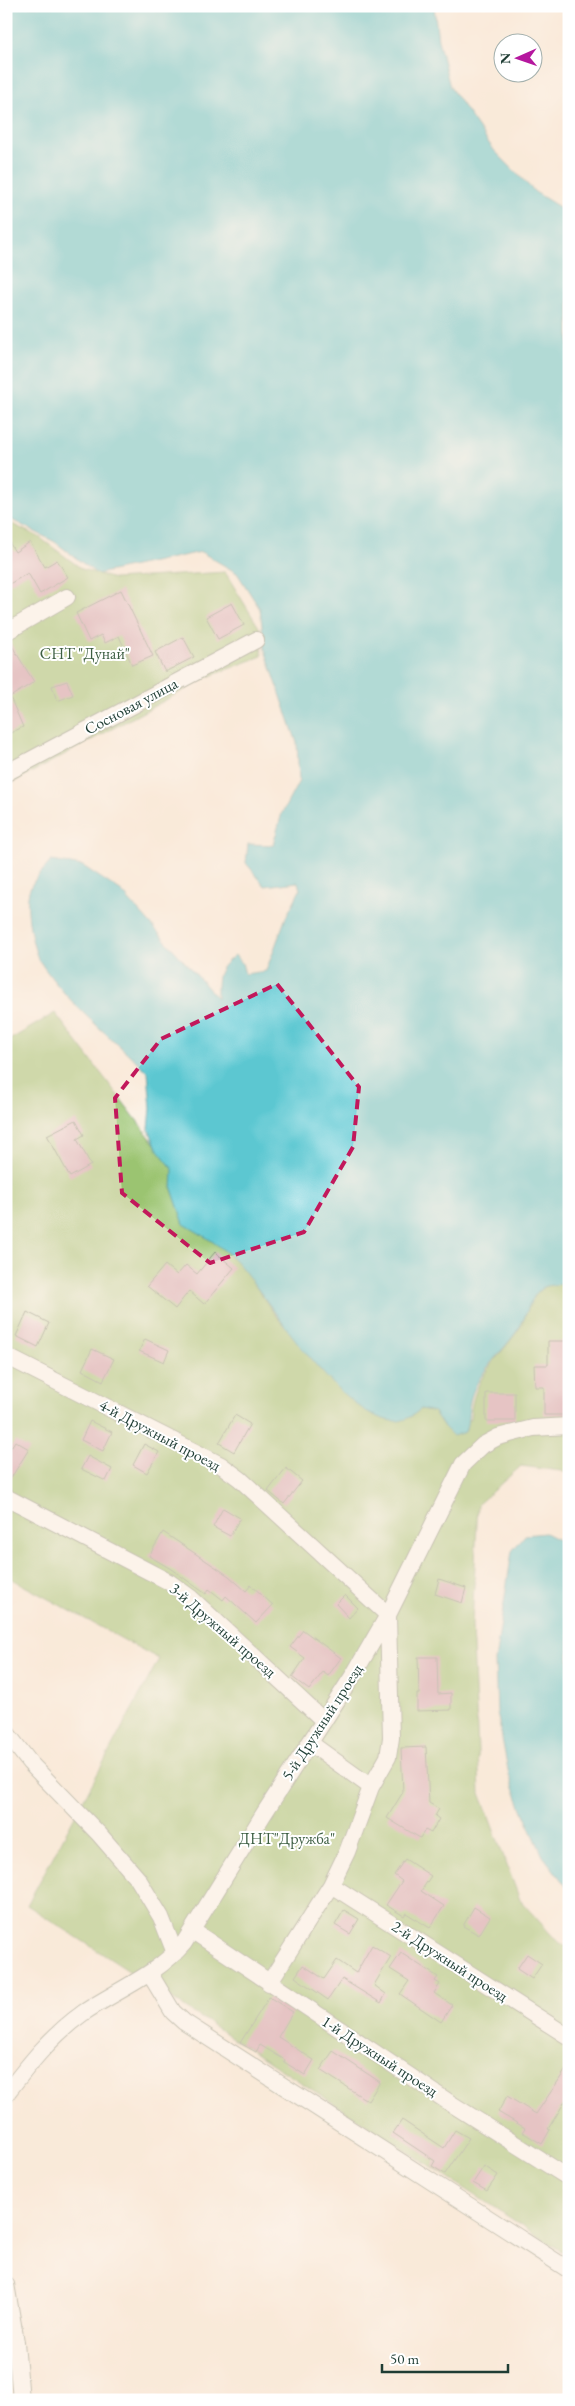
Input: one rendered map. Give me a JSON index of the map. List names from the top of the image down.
{
  "streets": {
    "street": [
      "Сосновая улица",
      "4-й Дружный проезд",
      "3-й Дружный проезд",
      "5-й Дружный проезд",
      "2-й Дружный проезд",
      "1-й Дружный проезд"
    ]
  },
  "crossings": [
    ["4-й Дружный проезд", "5-й Дружный проезд"],
    ["3-й Дружный проезд", "5-й Дружный проезд"],
    ["5-й Дружный проезд", "1-й Дружный проезд"]
  ],
  "parks": ["СНТ \"Дунай\"", "ДНТ\"Дружба\""],
  "scale_bar": "50 m",
  "north": "left"
}
